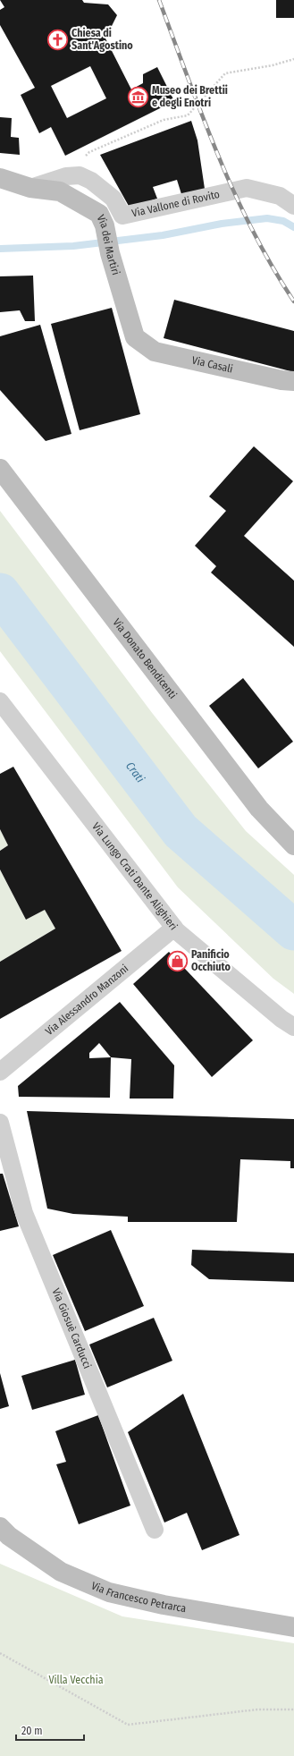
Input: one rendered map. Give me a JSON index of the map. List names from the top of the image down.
{
  "streets": {
    "street": [
      "Via Vallone di Rovito",
      "Via dei Martiri",
      "Via Casali",
      "Via Donato Bendicenti",
      "Via Lungo Crati Dante Alighieri",
      "Via Alessandro Manzoni",
      "Via Giosuè Carducci",
      "Via Francesco Petrarca"
    ]
  },
  "crossings": [
    ["Via Vallone di Rovito", "Via dei Martiri"],
    ["Via dei Martiri", "Via Casali"],
    ["Via Lungo Crati Dante Alighieri", "Via Alessandro Manzoni"]
  ],
  "water": ["Crati"],
  "parks": ["Villa Vecchia"],
  "places": {
    "church": ["Chiesa di Sant'Agostino"],
    "museum": ["Museo dei Brettii e degli Enotri"],
    "shop": ["Panificio Occhiuto"]
  },
  "scale_bar": "20 m"
}
